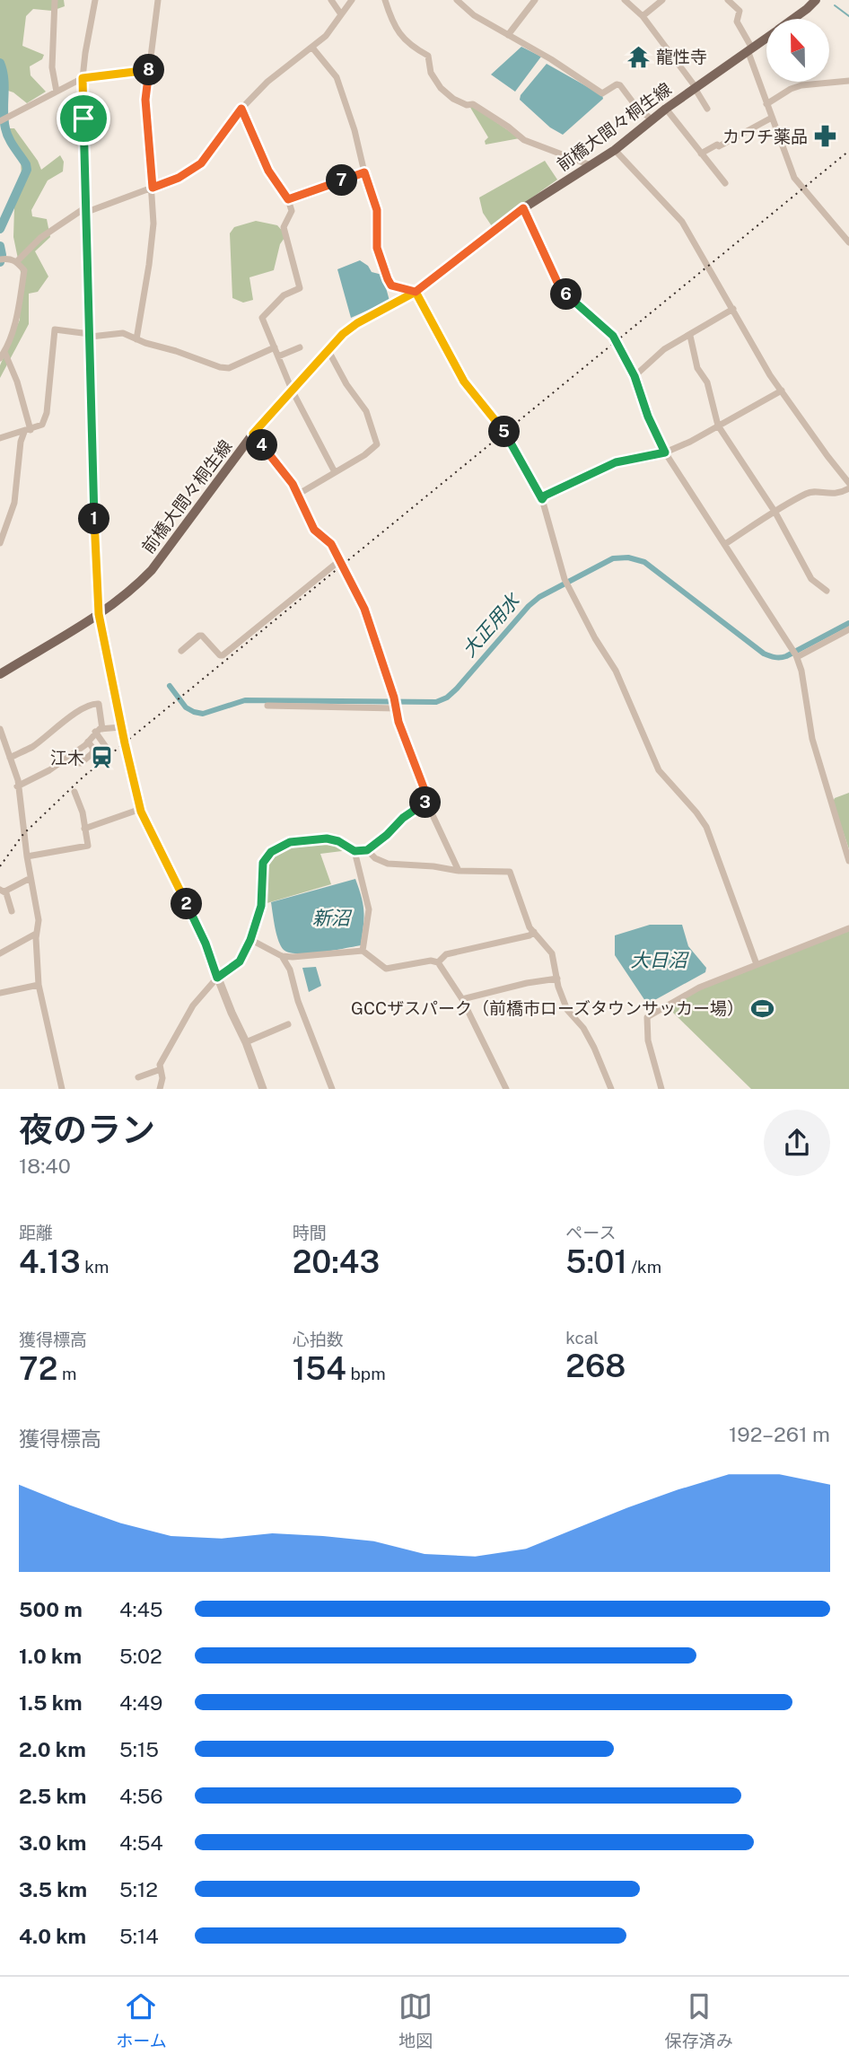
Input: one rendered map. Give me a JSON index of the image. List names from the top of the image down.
{
  "streets": {
    "main road": ["前橋大間々桐生線"]
  },
  "water": ["大正用水", "新沼", "大日沼"],
  "places": {
    "temple": ["龍性寺"],
    "pharmacy": ["カワチ薬品"],
    "station": ["江木"],
    "sports": ["GCCザスパーク（前橋市ローズタウンサッカー場）"]
  },
  "north": "top",
  "page": {
    "pins": [
      "8",
      "7",
      "6",
      "5",
      "4",
      "1",
      "3",
      "2"
    ],
    "heading": ["夜のラン", "18:40"],
    "stats": [
      ["距離", "4.13 km"],
      ["時間", "20:43"],
      ["ペース", "5:01 /km"],
      ["獲得標高", "72 m"],
      ["心拍数", "154 bpm"],
      ["kcal", "268"]
    ],
    "chart": ["獲得標高", "192–261 m"],
    "list": [
      {
        "name": "500 m",
        "note": "4:45"
      },
      {
        "name": "1.0 km",
        "note": "5:02"
      },
      {
        "name": "1.5 km",
        "note": "4:49"
      },
      {
        "name": "2.0 km",
        "note": "5:15"
      },
      {
        "name": "2.5 km",
        "note": "4:56"
      },
      {
        "name": "3.0 km",
        "note": "4:54"
      },
      {
        "name": "3.5 km",
        "note": "5:12"
      },
      {
        "name": "4.0 km",
        "note": "5:14"
      }
    ],
    "tabs": ["ホーム", "地図", "保存済み"]
  }
}
